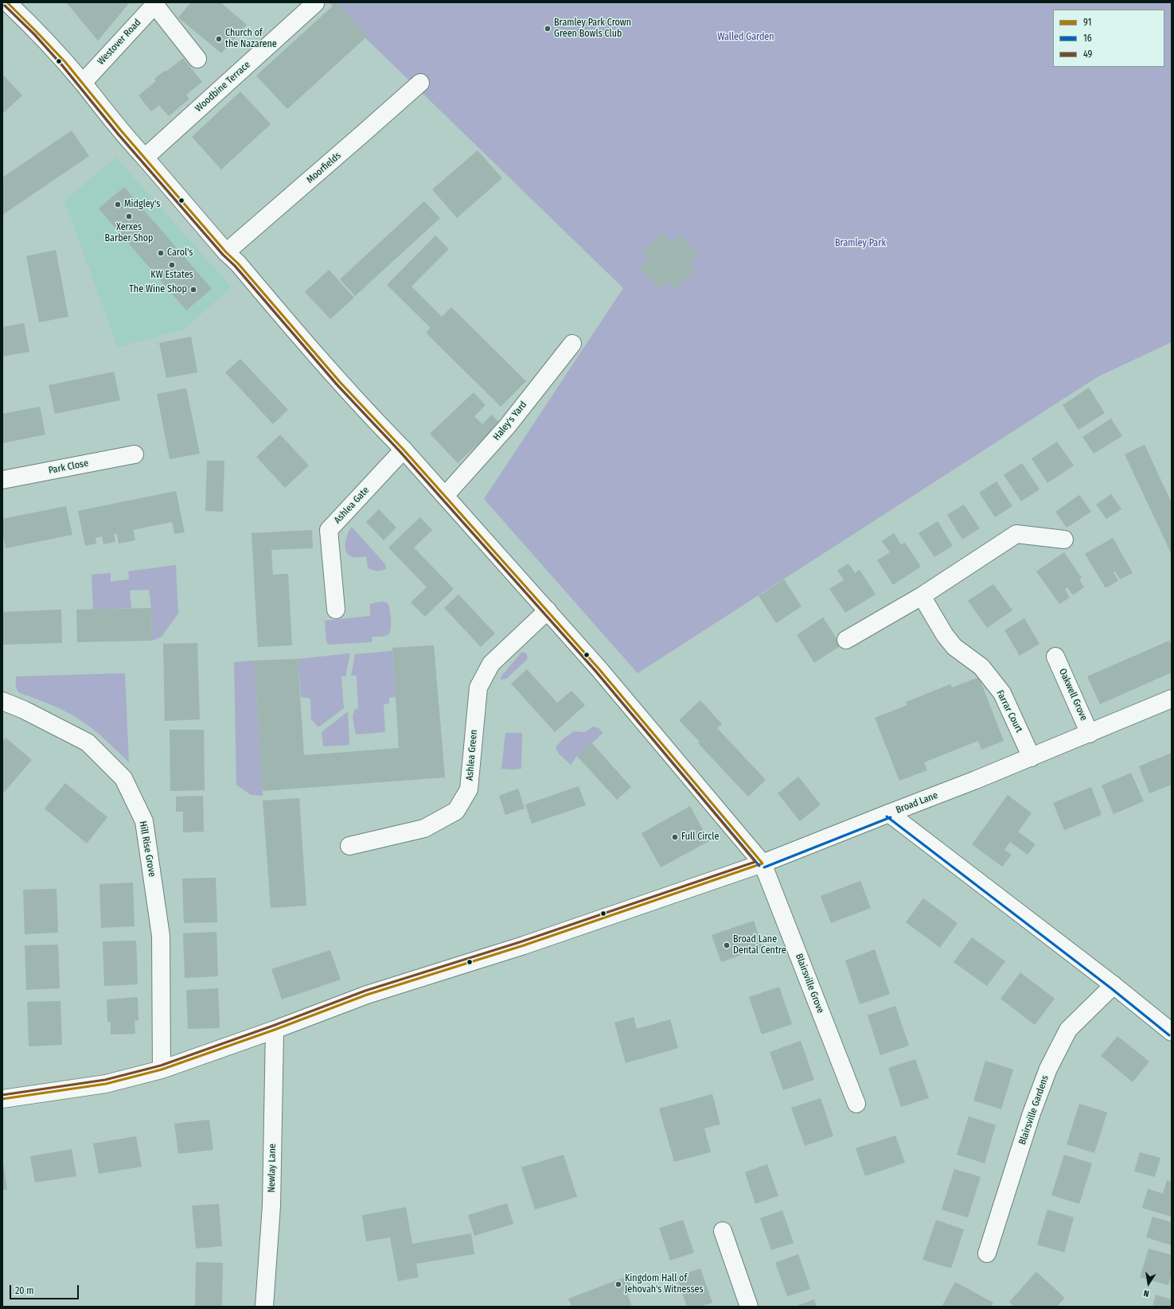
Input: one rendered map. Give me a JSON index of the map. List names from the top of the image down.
{
  "streets": {
    "street": [
      "Westover Road",
      "Woodbine Terrace",
      "Moorfields",
      "Haley's Yard",
      "Park Close",
      "Ashlea Gate",
      "Oakwell Grove",
      "Farrar Court",
      "Ashlea Green",
      "Broad Lane",
      "Hill Rise Grove",
      "Blairsville Grove",
      "Blairsville Gardens",
      "Newlay Lane"
    ]
  },
  "crossings": [
    ["Westover Road", "Blairsville Grove"],
    ["Woodbine Terrace", "Blairsville Grove"],
    ["Moorfields", "Blairsville Grove"],
    ["Haley's Yard", "Blairsville Grove"],
    ["Ashlea Gate", "Blairsville Grove"],
    ["Oakwell Grove", "Broad Lane"],
    ["Farrar Court", "Broad Lane"],
    ["Ashlea Green", "Blairsville Grove"],
    ["Broad Lane", "Hill Rise Grove"],
    ["Broad Lane", "Blairsville Grove"],
    ["Broad Lane", "Newlay Lane"]
  ],
  "parks": ["Walled Garden", "Bramley Park"],
  "places": [
    "Bramley Park Crown Green Bowls Club",
    "Church of the Nazarene",
    "Midgley's",
    "Xerxes Barber Shop",
    "Carol's",
    "KW Estates",
    "The Wine Shop",
    "Full Circle",
    "Broad Lane Dental Centre",
    "Kingdom Hall of Jehovah's Witnesses"
  ],
  "lines": ["transit line 91", "transit line 16", "transit line 49"],
  "legend": ["91", "16", "49"],
  "scale_bar": "20 m",
  "north": "bottom"
}
